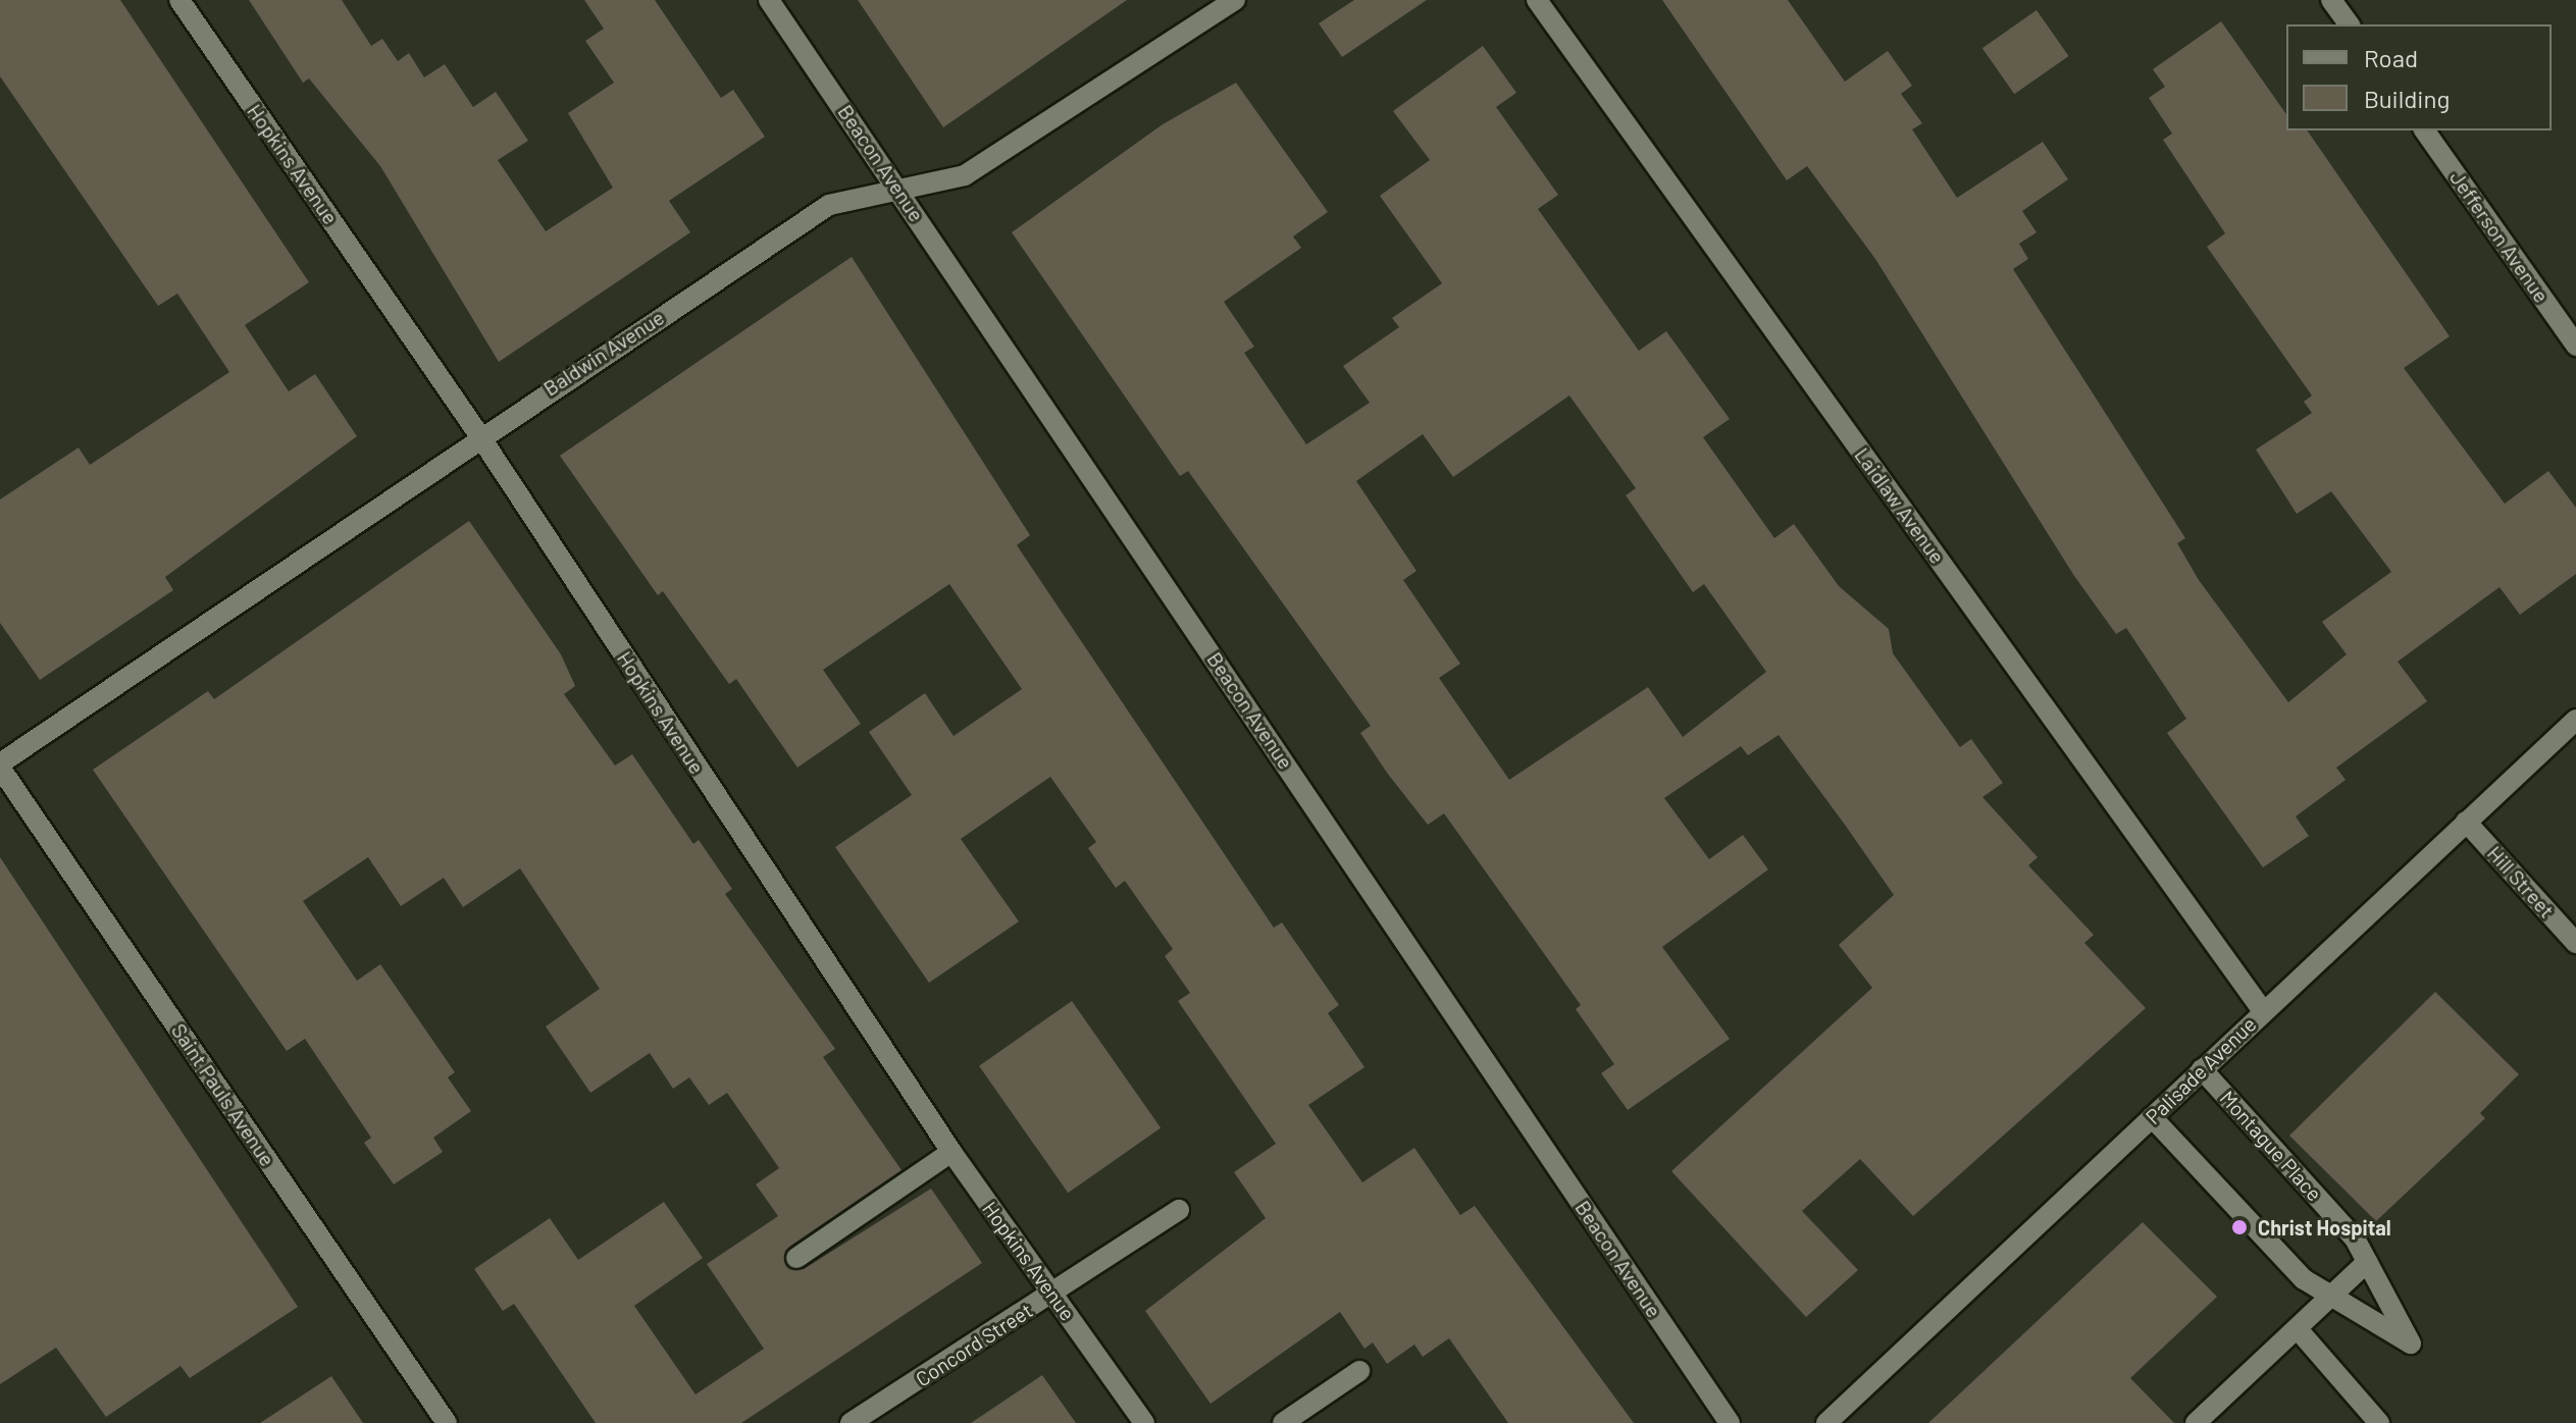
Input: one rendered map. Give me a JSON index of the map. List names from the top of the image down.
{
  "streets": {
    "street": [
      "Beacon Avenue",
      "Hopkins Avenue",
      "Jefferson Avenue",
      "Baldwin Avenue",
      "Laidlaw Avenue",
      "Hill Street",
      "Palisade Avenue",
      "Saint Pauls Avenue",
      "Montague Place",
      "Concord Street"
    ]
  },
  "crossings": [
    ["Beacon Avenue", "Baldwin Avenue"],
    ["Hopkins Avenue", "Baldwin Avenue"],
    ["Hopkins Avenue", "Concord Street"],
    ["Baldwin Avenue", "Saint Pauls Avenue"],
    ["Laidlaw Avenue", "Palisade Avenue"],
    ["Hill Street", "Palisade Avenue"],
    ["Palisade Avenue", "Montague Place"]
  ],
  "places": ["Christ Hospital"],
  "legend": ["Road", "Building"]
}
